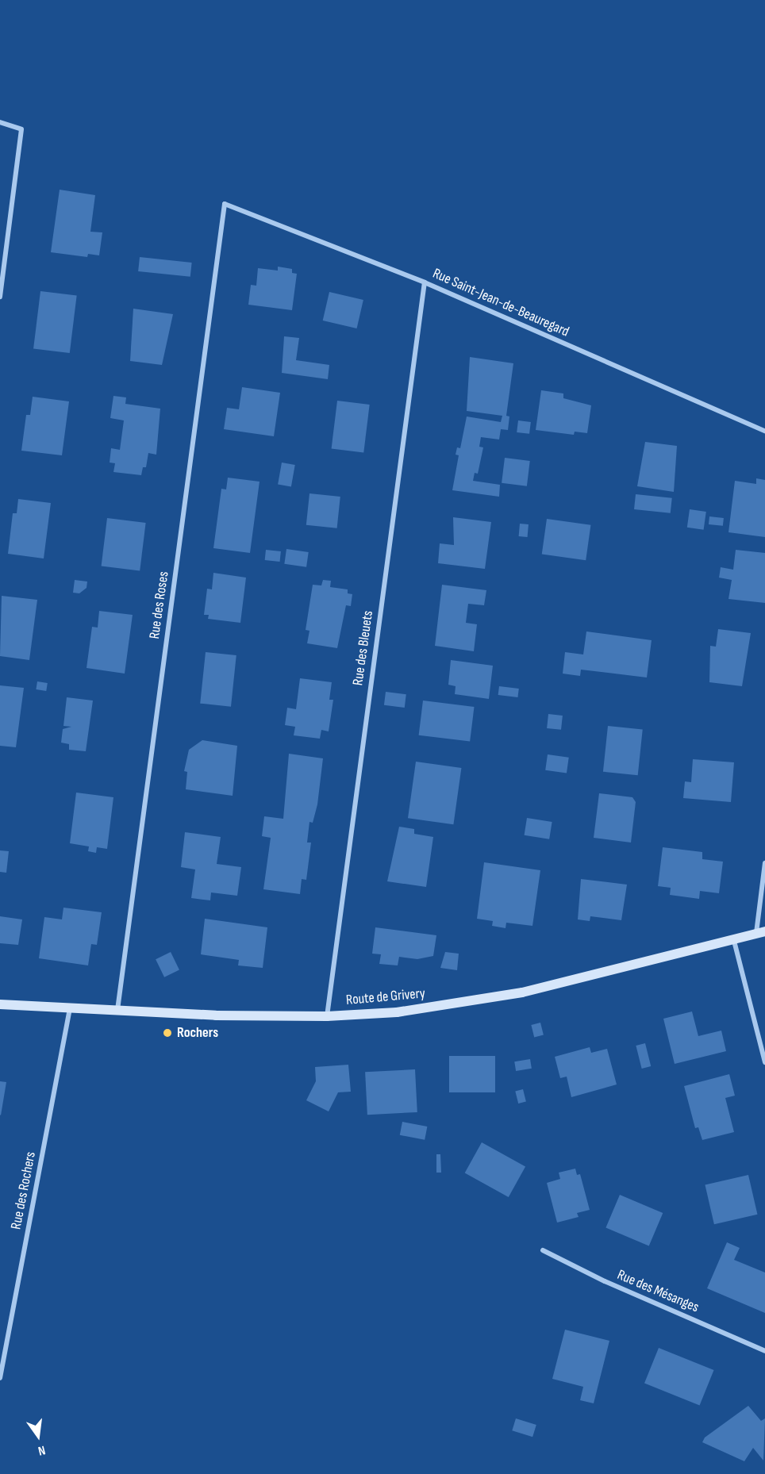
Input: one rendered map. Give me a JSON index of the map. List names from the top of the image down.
{
  "streets": {
    "street": [
      "Rue Saint-Jean-de-Beauregard",
      "Rue des Roses",
      "Rue des Bleuets",
      "Route de Grivery",
      "Rue des Rochers",
      "Rue des Mésanges"
    ]
  },
  "crossings": [
    ["Rue Saint-Jean-de-Beauregard", "Rue des Roses"],
    ["Rue Saint-Jean-de-Beauregard", "Rue des Bleuets"],
    ["Rue des Roses", "Route de Grivery"],
    ["Rue des Bleuets", "Route de Grivery"],
    ["Route de Grivery", "Rue des Rochers"]
  ],
  "places": ["Rochers"],
  "north": "bottom"
}
